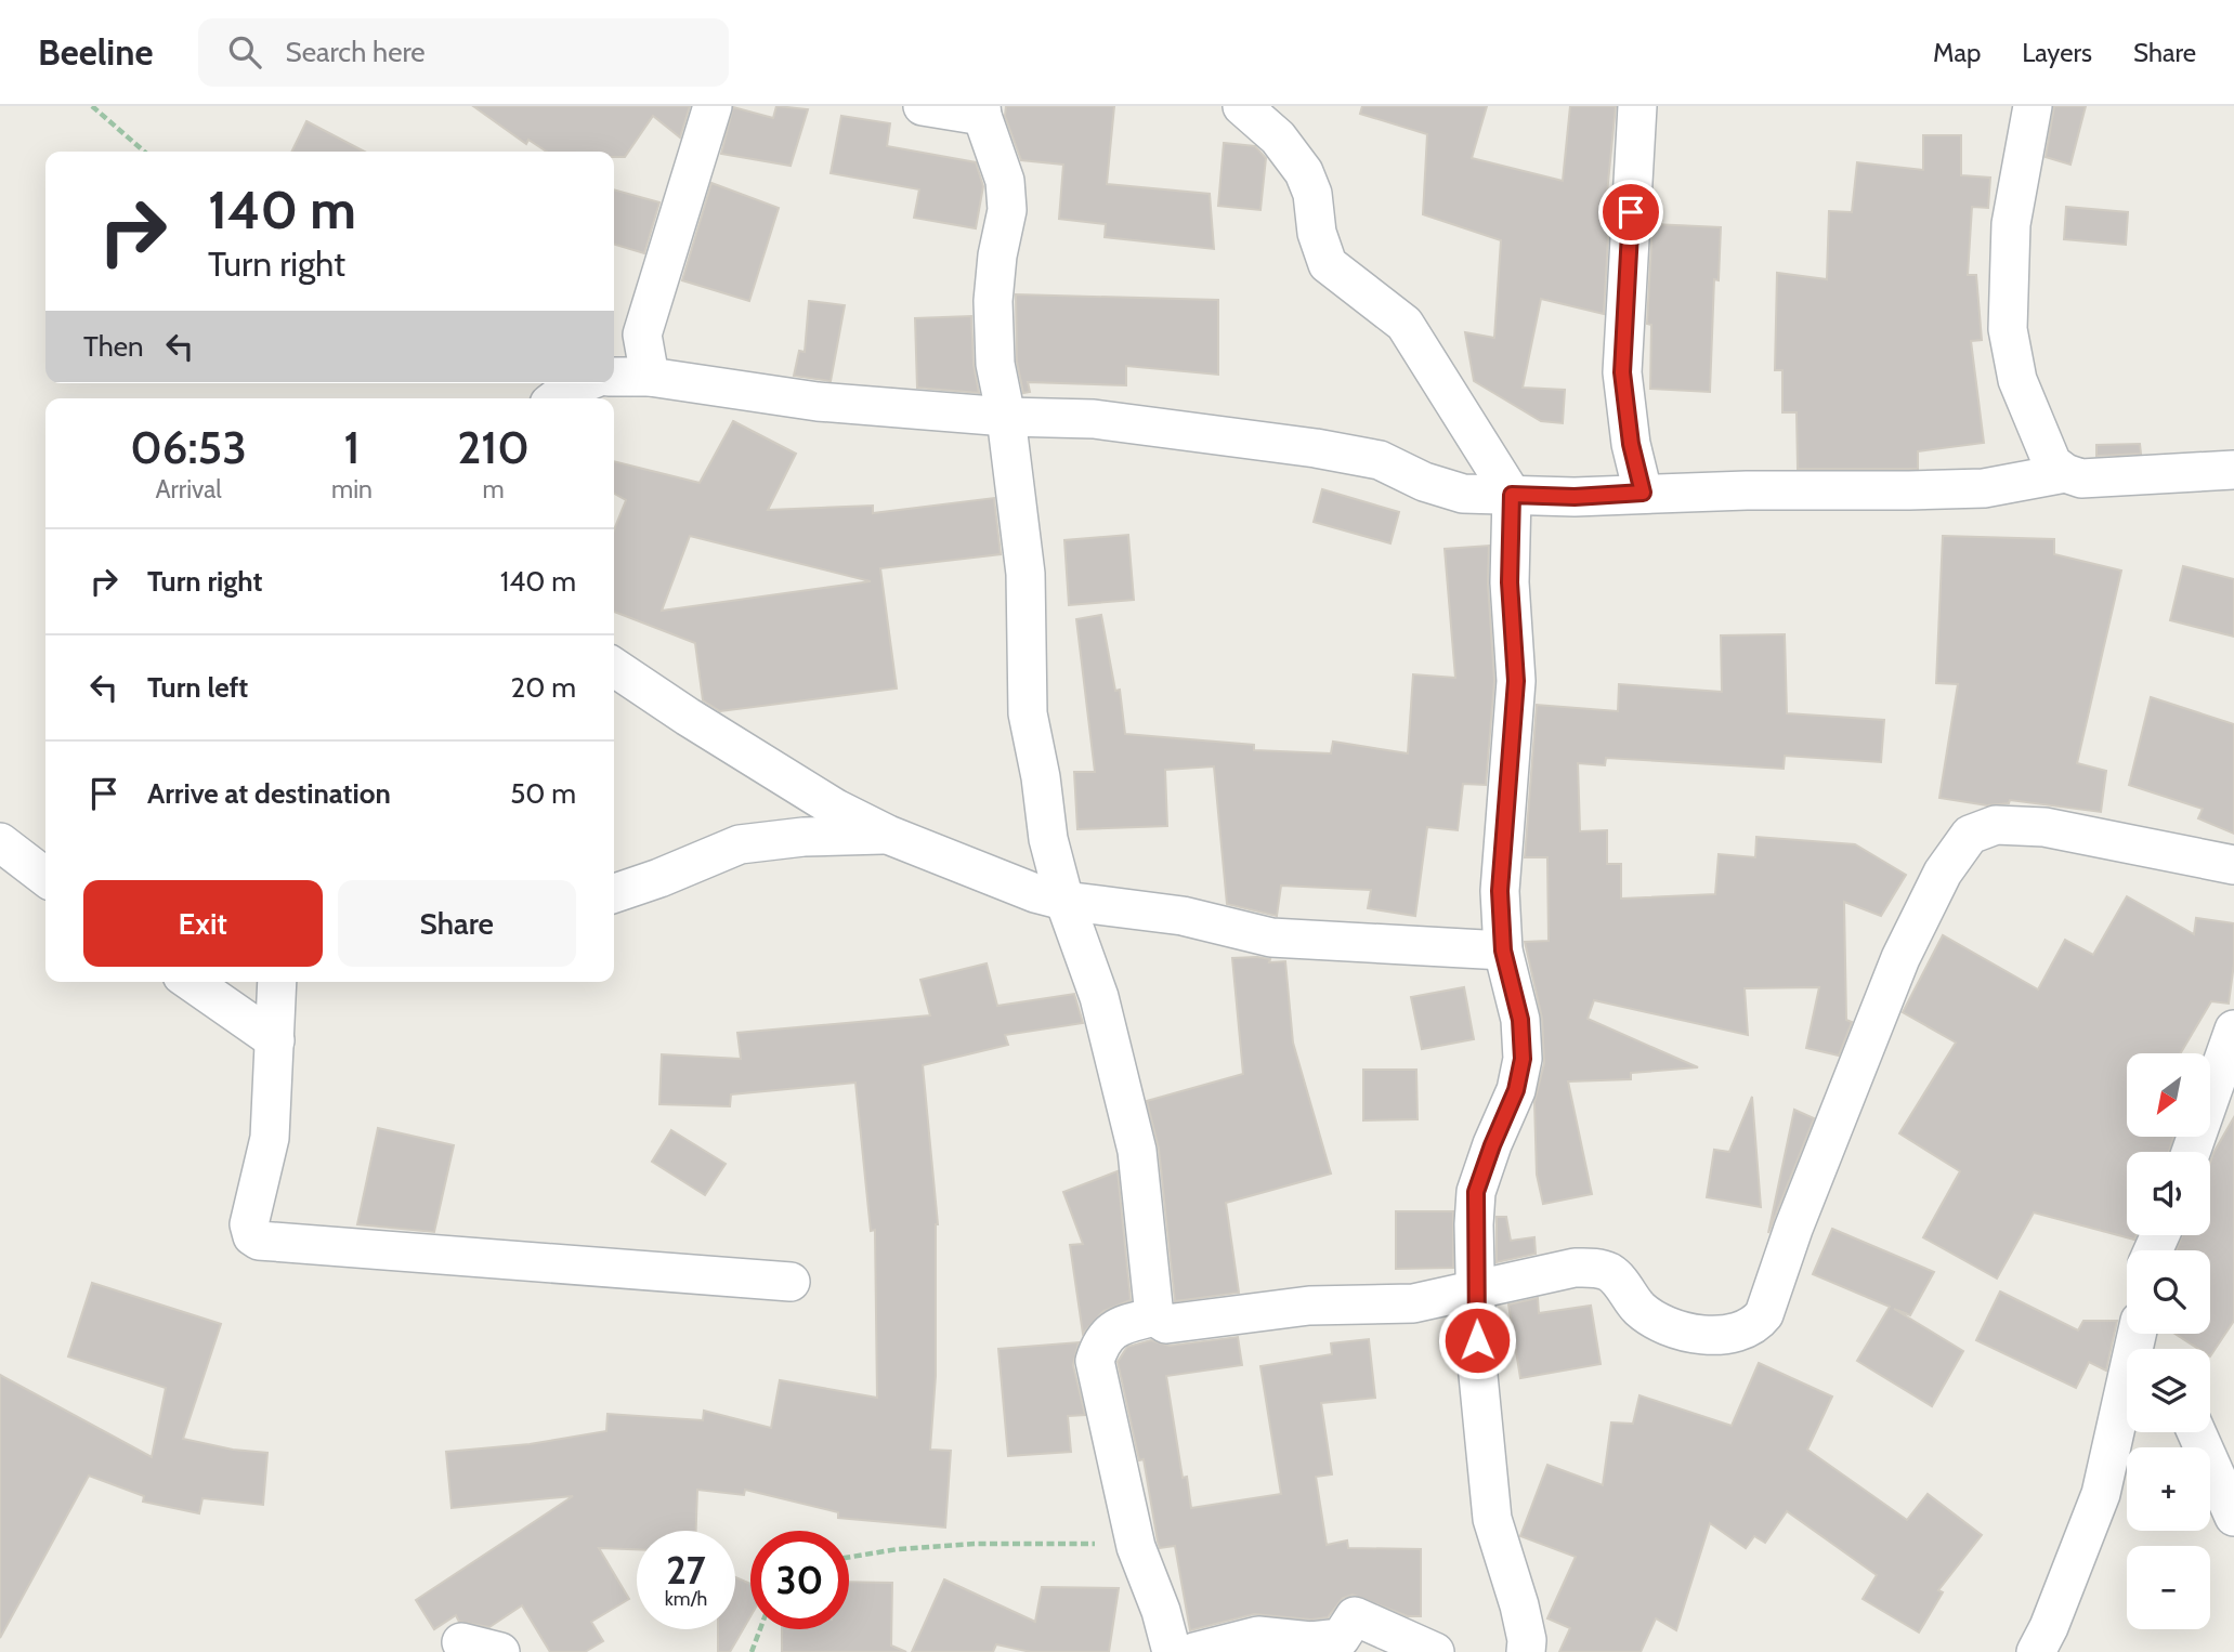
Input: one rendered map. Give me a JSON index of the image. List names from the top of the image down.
{
  "north": "bottom left",
  "page": {
    "header": "Beeline",
    "search": "Search here",
    "nav": ["Map", "Layers", "Share"],
    "turn": ["140 m", "Turn right"],
    "then": "Then",
    "eta": [
      "06:53",
      "Arrival",
      "1",
      "min",
      "210",
      "m"
    ],
    "list": [
      {
        "name": "Turn right",
        "value": "140 m"
      },
      {
        "name": "Turn left",
        "value": "20 m"
      },
      {
        "name": "Arrive at destination",
        "value": "50 m"
      }
    ],
    "buttons": ["Exit", "Share"],
    "map_buttons": ["+", "−"],
    "speed": "27 km/h",
    "limit": "30"
  }
}
